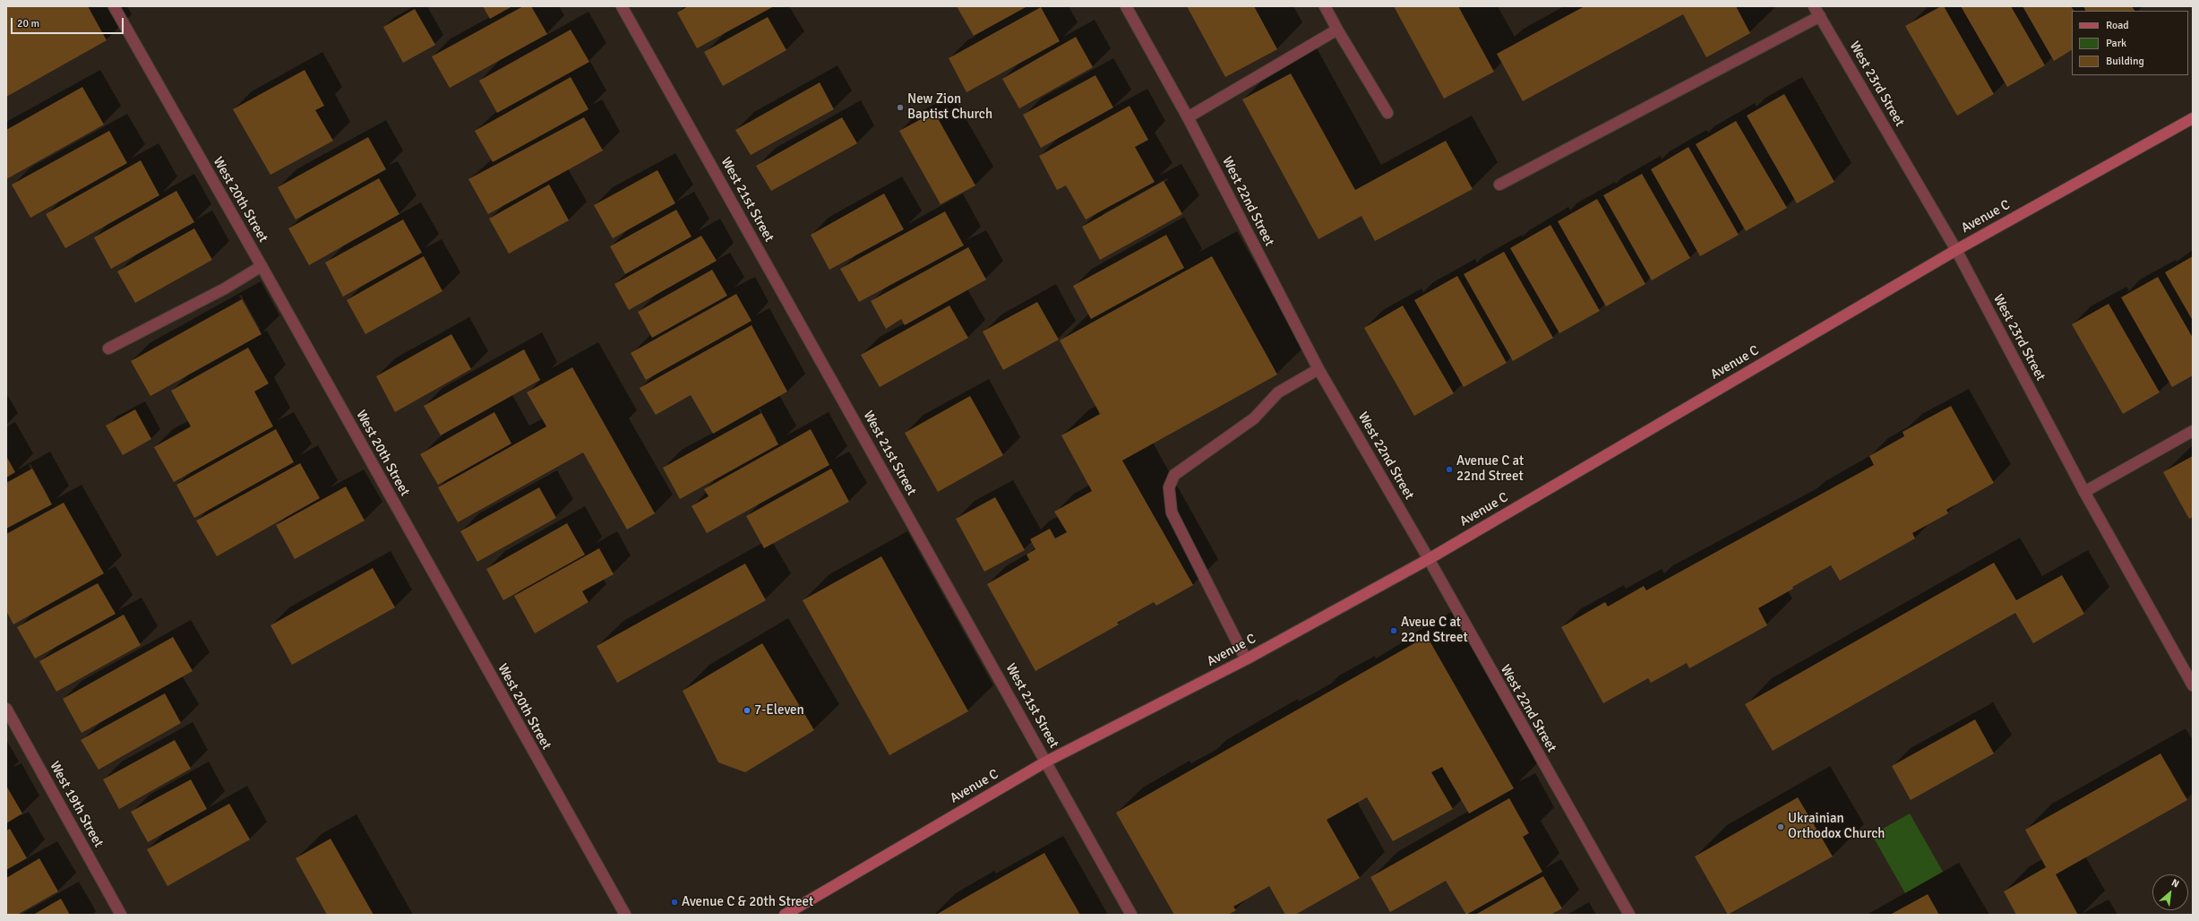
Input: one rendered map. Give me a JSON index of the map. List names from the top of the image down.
{
  "streets": {
    "main road": ["Avenue C"],
    "street": [
      "West 23rd Street",
      "West 20th Street",
      "West 21st Street",
      "West 22nd Street",
      "West 19th Street"
    ]
  },
  "crossings": [
    ["West 23rd Street", "Avenue C"],
    ["West 21st Street", "Avenue C"],
    ["West 22nd Street", "Avenue C"]
  ],
  "places": [
    "New Zion Baptist Church",
    "Avenue C at 22nd Street",
    "Aveue C at 22nd Street",
    "7-Eleven",
    "Ukrainian Orthodox Church",
    "Avenue C & 20th Street"
  ],
  "legend": ["Road", "Park", "Building"],
  "scale_bar": "20 m",
  "north": "top right"
}
